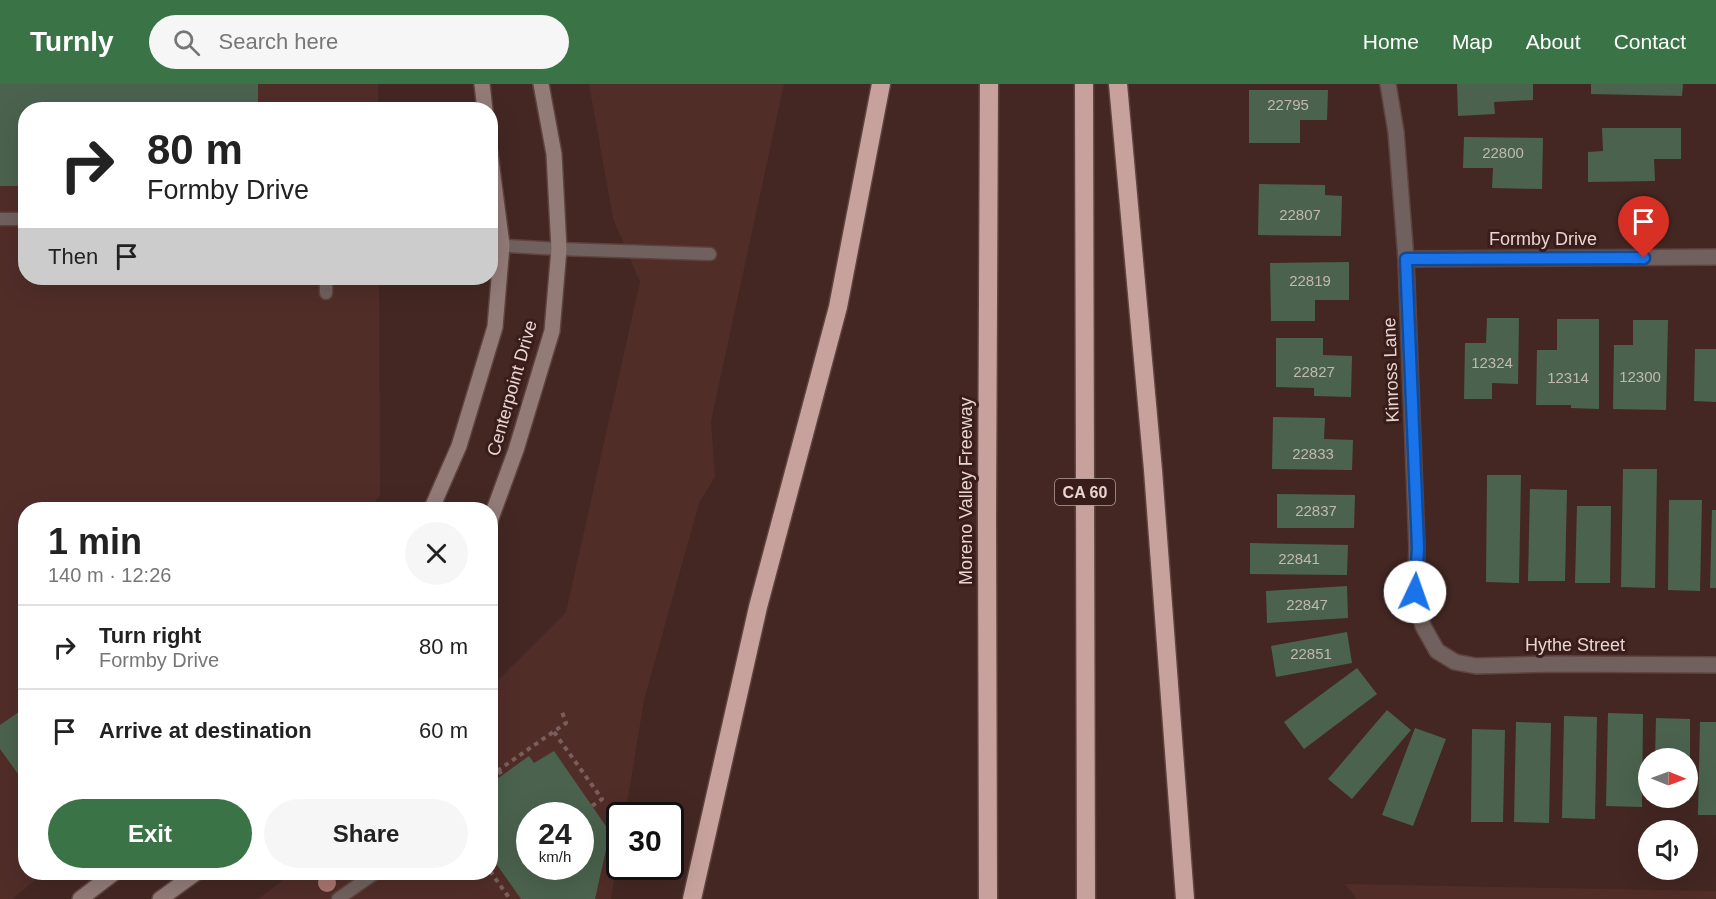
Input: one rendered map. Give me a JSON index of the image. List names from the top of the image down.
{
  "streets": {
    "highway": ["Moreno Valley Freeway", "CA 60"],
    "street": [
      "Formby Drive",
      "Kinross Lane",
      "Centerpoint Drive",
      "Hythe Street"
    ]
  },
  "crossings": [
    ["Formby Drive", "Kinross Lane"],
    ["Kinross Lane", "Hythe Street"]
  ],
  "house_numbers": [
    "22795",
    "22800",
    "22807",
    "22819",
    "12324",
    "22827",
    "12300",
    "12314",
    "22833",
    "22837",
    "22841",
    "22847",
    "22851"
  ],
  "north": "right",
  "page": {
    "header": "Turnly",
    "search": "Search here",
    "nav": [
      "Home",
      "Map",
      "About",
      "Contact"
    ],
    "turn": ["80 m", "Formby Drive"],
    "then": "Then",
    "heading": ["1 min", "140 m · 12:26"],
    "list": [
      {
        "name": "Turn right",
        "note": "Formby Drive",
        "value": "80 m"
      },
      {
        "name": "Arrive at destination",
        "value": "60 m"
      }
    ],
    "buttons": ["Exit", "Share"],
    "speed": "24 km/h",
    "limit": "30"
  }
}
